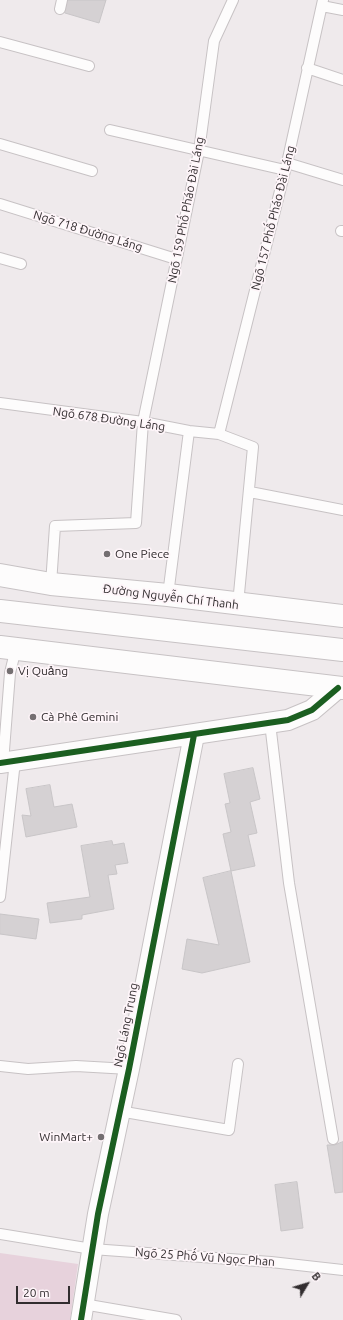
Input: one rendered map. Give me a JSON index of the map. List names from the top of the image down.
{
  "streets": {
    "main road": ["Đường Nguyễn Chí Thanh"],
    "street": ["Ngõ Láng Trung"],
    "lane": [
      "Ngõ 159 Phố Pháo Đài Láng",
      "Ngõ 157 Phố Pháo Đài Láng",
      "Ngõ 718 Đường Láng",
      "Ngõ 678 Đường Láng",
      "Ngõ 25 Phố Vũ Ngọc Phan"
    ]
  },
  "crossings": [
    ["Ngõ 159 Phố Pháo Đài Láng", "Ngõ 718 Đường Láng"],
    ["Ngõ 159 Phố Pháo Đài Láng", "Ngõ 678 Đường Láng"],
    ["Ngõ 159 Phố Pháo Đài Láng", "Đường Nguyễn Chí Thanh"],
    ["Ngõ 157 Phố Pháo Đài Láng", "Ngõ 678 Đường Láng"],
    ["Ngõ Láng Trung", "Ngõ 25 Phố Vũ Ngọc Phan"]
  ],
  "places": [
    "One Piece",
    "Vị Quảng",
    "Cà Phê Gemini",
    "WinMart+"
  ],
  "scale_bar": "20 m",
  "north": "top right"
}
